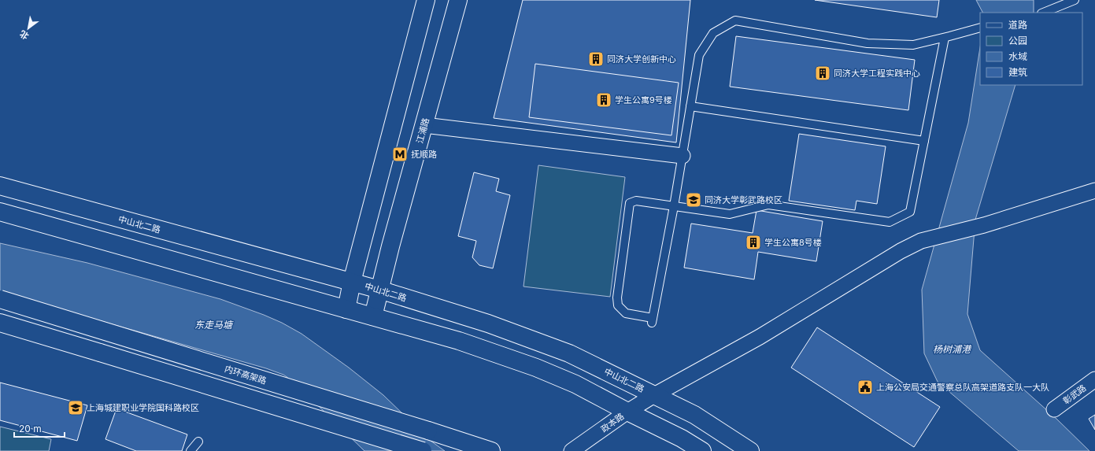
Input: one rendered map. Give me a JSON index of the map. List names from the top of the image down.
{
  "streets": {
    "main road": ["江浦路", "中山北二路", "内环高架路"],
    "street": ["彰武路", "政本路"]
  },
  "crossings": [
    ["江浦路", "中山北二路"],
    ["中山北二路", "政本路"]
  ],
  "water": ["东走马塘", "杨树浦港"],
  "places": {
    "building": [
      "同济大学创新中心",
      "同济大学工程实践中心",
      "学生公寓9号楼",
      "学生公寓8号楼"
    ],
    "metro station": ["抚顺路"],
    "school or university": ["同济大学彰武路校区", "上海城建职业学院国科路校区"],
    "public building": ["上海公安局交通警察总队高架道路支队一大队"]
  },
  "legend": [
    "道路",
    "公园",
    "水域",
    "建筑"
  ],
  "scale_bar": "20 m",
  "north": "bottom left"
}
